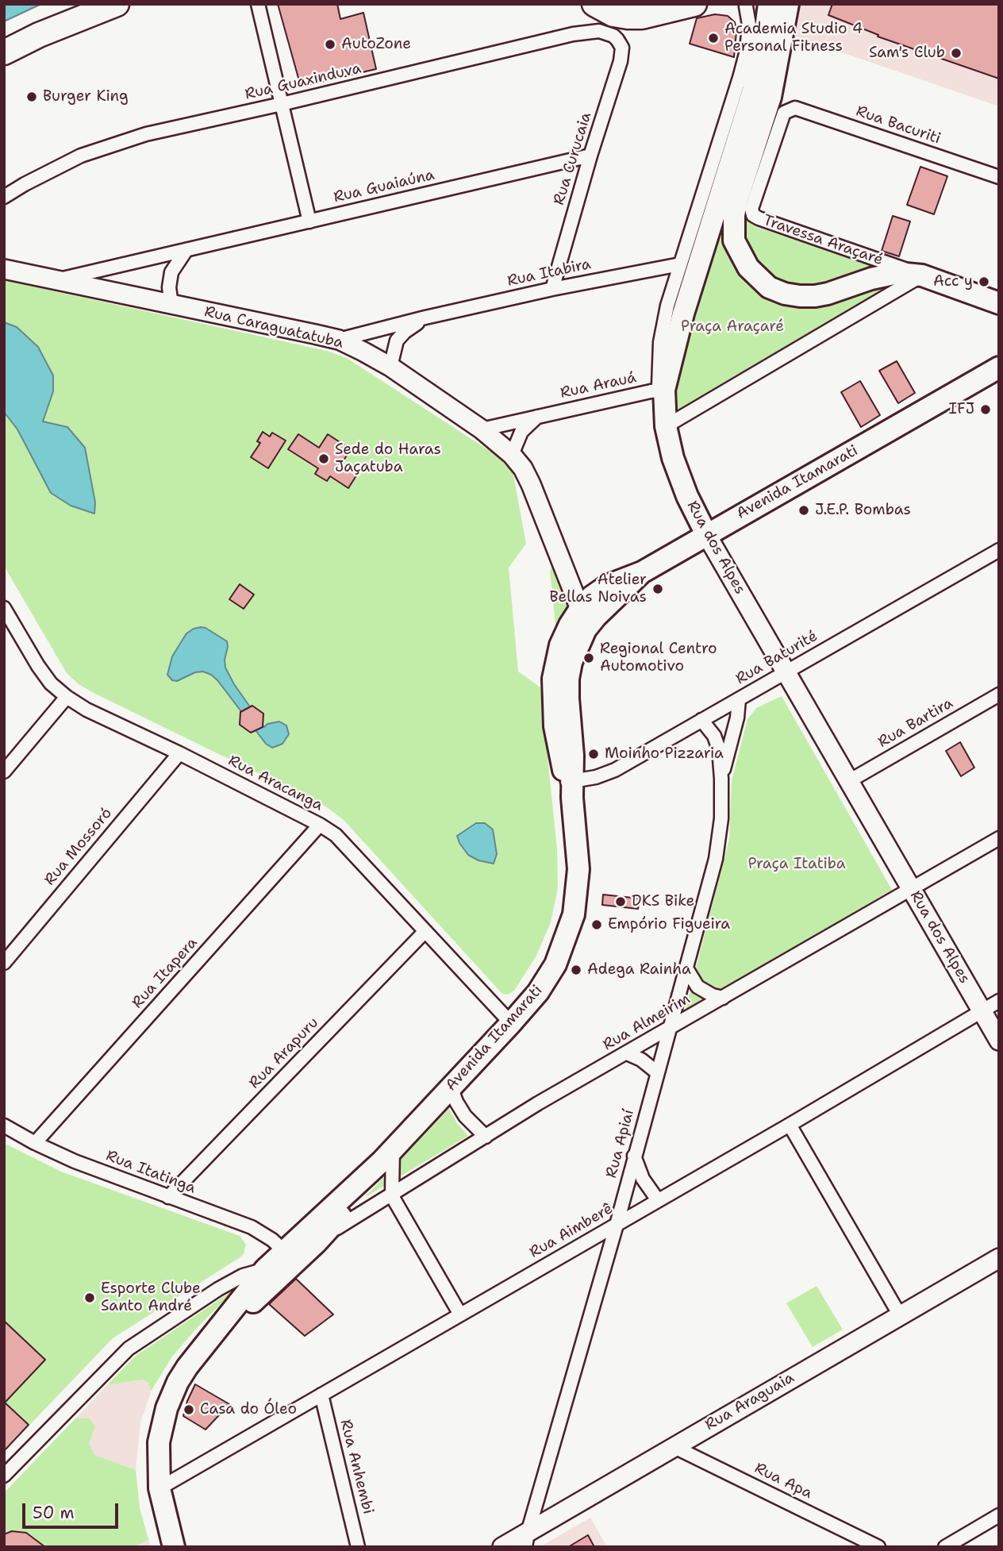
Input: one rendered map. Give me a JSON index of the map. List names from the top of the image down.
{
  "streets": {
    "main road": ["Travessa Araçaré", "Avenida Itamarati", "Rua dos Alpes"],
    "street": [
      "Rua Guaxinduva",
      "Rua Bacuriti",
      "Rua Curucaia",
      "Rua Guaiaúna",
      "Rua Itabira",
      "Rua Caraguatatuba",
      "Rua Arauá",
      "Rua Baturité",
      "Rua Bartira",
      "Rua Aracanga",
      "Rua Mossoró",
      "Rua Itapera",
      "Rua Almeirim",
      "Rua Arapuru",
      "Rua Apiaí",
      "Rua Itatinga",
      "Rua Aimberê",
      "Rua Araguaia",
      "Rua Anhembi",
      "Rua Apa"
    ]
  },
  "crossings": [
    ["Rua Guaxinduva", "Rua Curucaia"],
    ["Rua Bacuriti", "Travessa Araçaré"],
    ["Rua Curucaia", "Rua Guaiaúna"],
    ["Rua Curucaia", "Rua Itabira"],
    ["Rua Guaiaúna", "Rua Caraguatatuba"],
    ["Rua Itabira", "Rua Caraguatatuba"],
    ["Rua Itabira", "Rua dos Alpes"],
    ["Rua Caraguatatuba", "Rua Arauá"],
    ["Rua Caraguatatuba", "Avenida Itamarati"],
    ["Rua Arauá", "Rua dos Alpes"],
    ["Avenida Itamarati", "Rua dos Alpes"],
    ["Avenida Itamarati", "Rua Baturité"],
    ["Avenida Itamarati", "Rua Aracanga"],
    ["Avenida Itamarati", "Rua Almeirim"],
    ["Avenida Itamarati", "Rua Itatinga"],
    ["Avenida Itamarati", "Rua Aimberê"],
    ["Rua dos Alpes", "Rua Baturité"],
    ["Rua dos Alpes", "Rua Bartira"],
    ["Rua dos Alpes", "Rua Almeirim"],
    ["Rua dos Alpes", "Rua Aimberê"],
    ["Rua Baturité", "Rua Apiaí"],
    ["Rua Aracanga", "Rua Mossoró"],
    ["Rua Aracanga", "Rua Itapera"],
    ["Rua Aracanga", "Rua Arapuru"],
    ["Rua Itapera", "Rua Itatinga"],
    ["Rua Almeirim", "Rua Apiaí"],
    ["Rua Arapuru", "Rua Itatinga"],
    ["Rua Apiaí", "Rua Aimberê"],
    ["Rua Apiaí", "Rua Araguaia"],
    ["Rua Aimberê", "Rua Anhembi"],
    ["Rua Araguaia", "Rua Apa"]
  ],
  "parks": ["Praça Araçaré", "Praça Itatiba"],
  "places": [
    "Academia Studio 4 Personal Fitness",
    "AutoZone",
    "Sam's Club",
    "Burger King",
    "Acc y",
    "IFJ",
    "Sede do Haras Jaçatuba",
    "J.E.P. Bombas",
    "Atelier Bellas Noivas",
    "Regional Centro Automotivo",
    "Moinho Pizzaria",
    "DKS Bike",
    "Empório Figueira",
    "Adega Rainha",
    "Esporte Clube Santo André",
    "Casa do Óleo"
  ],
  "scale_bar": "50 m"
}
